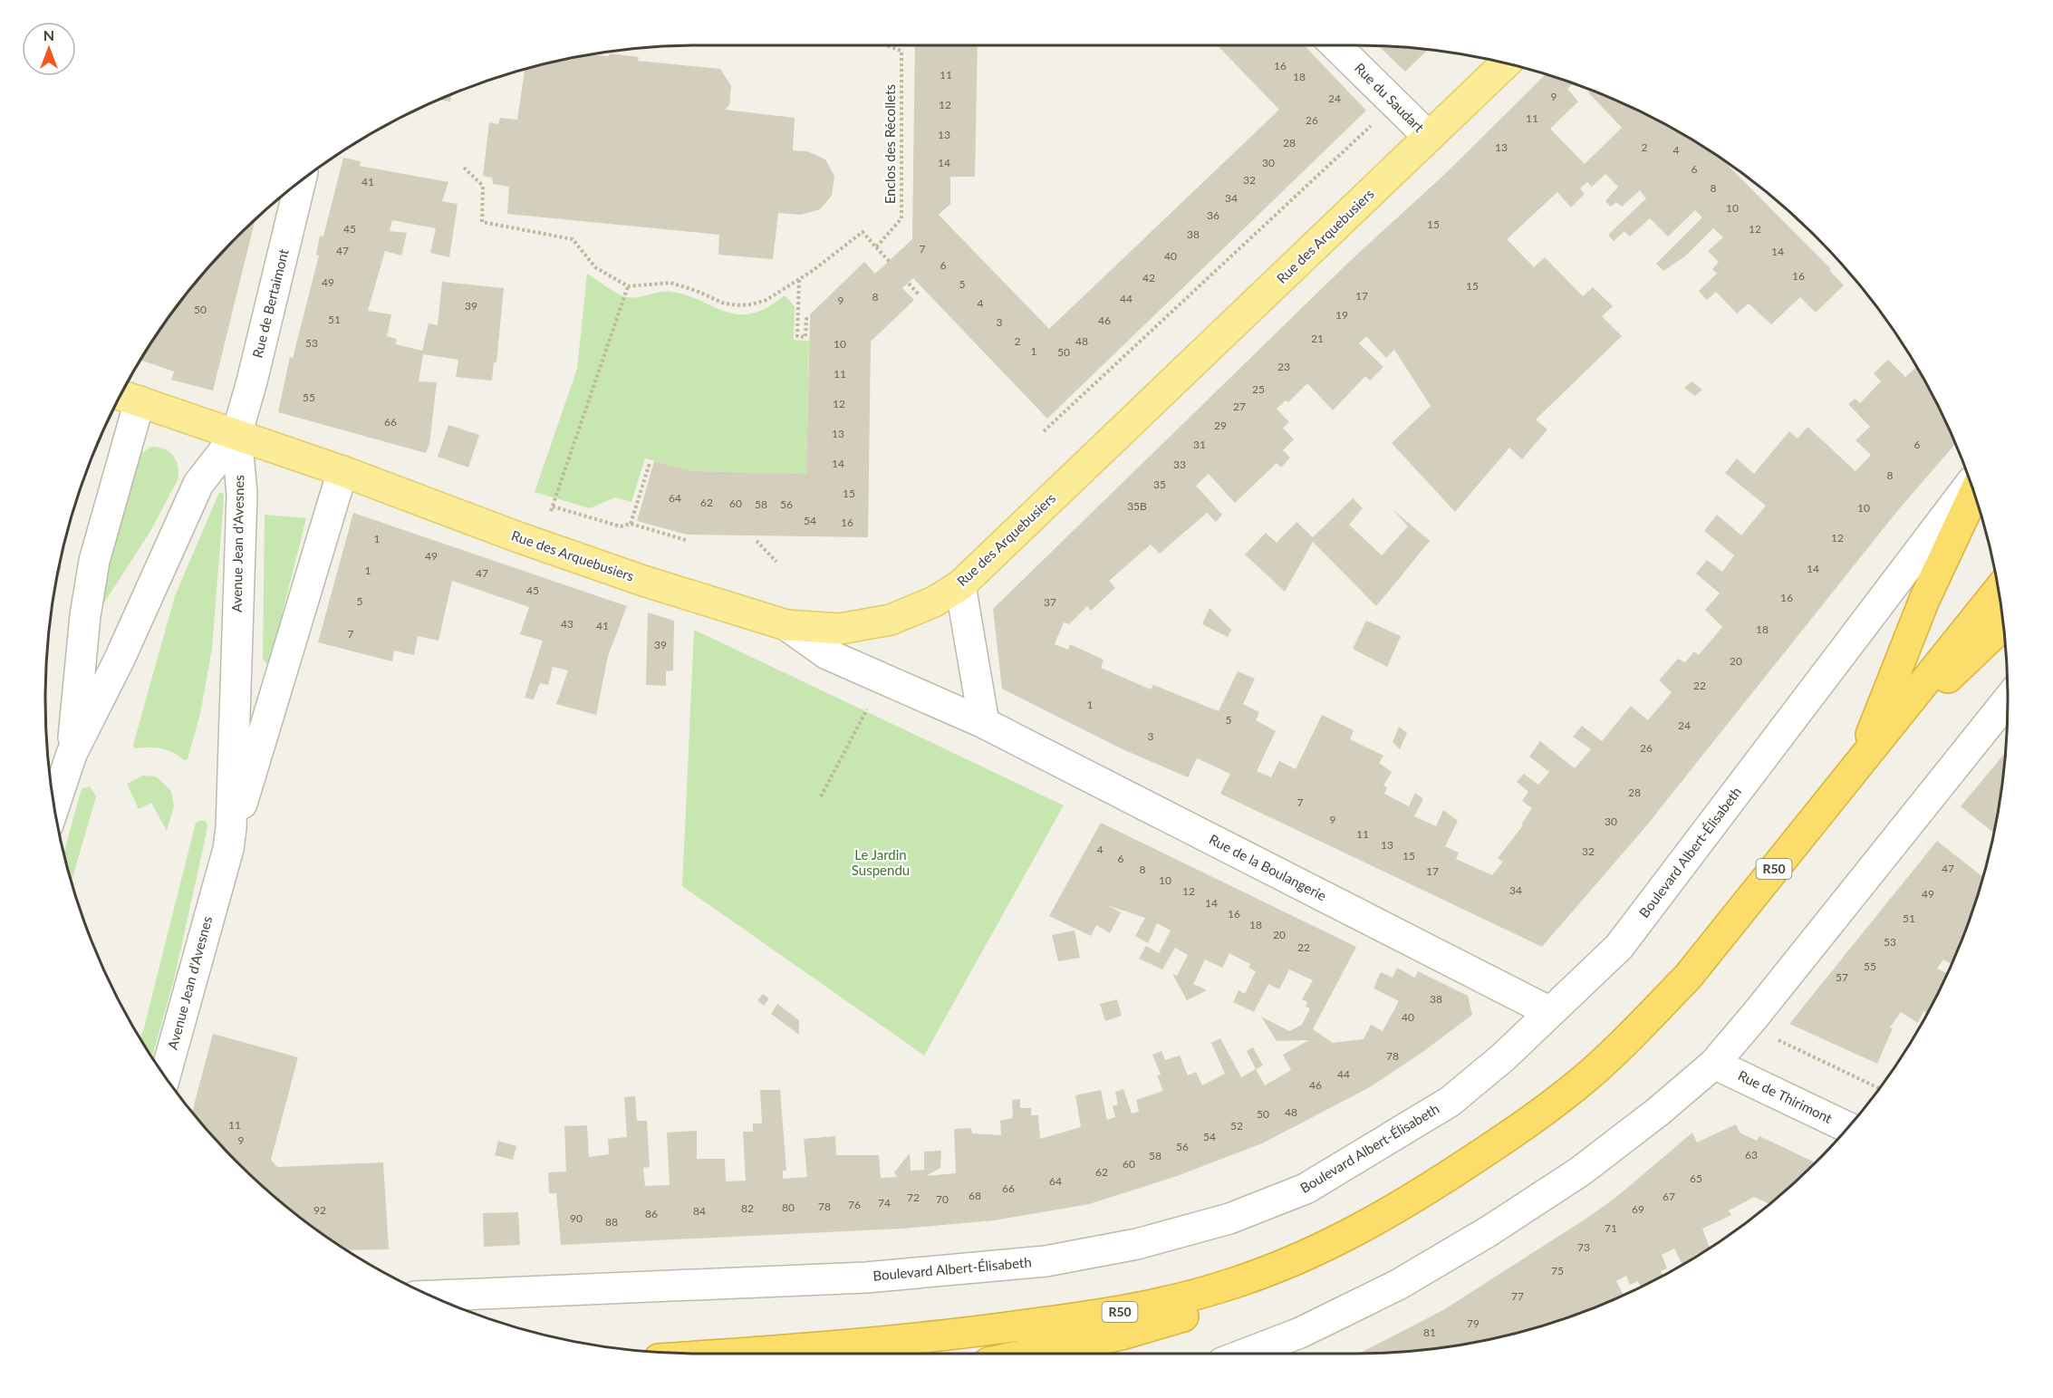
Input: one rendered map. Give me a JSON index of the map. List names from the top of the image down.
{
  "streets": {
    "highway": ["R50"],
    "main road": ["Rue des Arquebusiers"],
    "street": [
      "Rue du Saudart",
      "Rue de Bertaimont",
      "Avenue Jean d'Avesnes",
      "Boulevard Albert-Élisabeth",
      "Rue de la Boulangerie",
      "Rue de Thirimont"
    ],
    "path": ["Enclos des Récollets"]
  },
  "crossings": [
    ["Rue du Saudart", "Rue des Arquebusiers"],
    ["Rue des Arquebusiers", "Rue de Bertaimont"],
    ["Rue des Arquebusiers", "Avenue Jean d'Avesnes"],
    ["Rue des Arquebusiers", "Rue de la Boulangerie"],
    ["Rue de Bertaimont", "Avenue Jean d'Avesnes"],
    ["Boulevard Albert-Élisabeth", "Rue de la Boulangerie"]
  ],
  "parks": ["Le Jardin Suspendu"],
  "house_numbers": [
    "16",
    "11",
    "18",
    "9",
    "24",
    "12",
    "11",
    "26",
    "13",
    "28",
    "13",
    "2",
    "4",
    "14",
    "30",
    "6",
    "32",
    "41",
    "8",
    "34",
    "10",
    "36",
    "15",
    "45",
    "12",
    "38",
    "7",
    "47",
    "14",
    "40",
    "6",
    "16",
    "42",
    "49",
    "5",
    "15",
    "17",
    "8",
    "44",
    "9",
    "4",
    "39",
    "50",
    "19",
    "51",
    "46",
    "3",
    "21",
    "2",
    "48",
    "53",
    "10",
    "1",
    "50",
    "23",
    "11",
    "25",
    "55",
    "12",
    "27",
    "66",
    "29",
    "13",
    "31",
    "6",
    "14",
    "33",
    "8",
    "35",
    "15",
    "64",
    "62",
    "60",
    "58",
    "56",
    "35B",
    "10",
    "54",
    "16",
    "12",
    "1",
    "49",
    "14",
    "1",
    "47",
    "45",
    "16",
    "5",
    "37",
    "43",
    "41",
    "18",
    "7",
    "39",
    "20",
    "22",
    "1",
    "5",
    "24",
    "3",
    "26",
    "28",
    "7",
    "9",
    "30",
    "11",
    "13",
    "4",
    "32",
    "15",
    "6",
    "47",
    "8",
    "17",
    "10",
    "34",
    "12",
    "49",
    "14",
    "16",
    "51",
    "18",
    "20",
    "53",
    "22",
    "55",
    "57",
    "38",
    "40",
    "78",
    "44",
    "46",
    "48",
    "50",
    "11",
    "52",
    "54",
    "9",
    "56",
    "63",
    "58",
    "60",
    "62",
    "65",
    "64",
    "66",
    "68",
    "67",
    "72",
    "70",
    "74",
    "76",
    "78",
    "80",
    "82",
    "69",
    "92",
    "84",
    "86",
    "90",
    "88",
    "71",
    "73",
    "75",
    "77",
    "79",
    "81"
  ],
  "north": "top"
}
